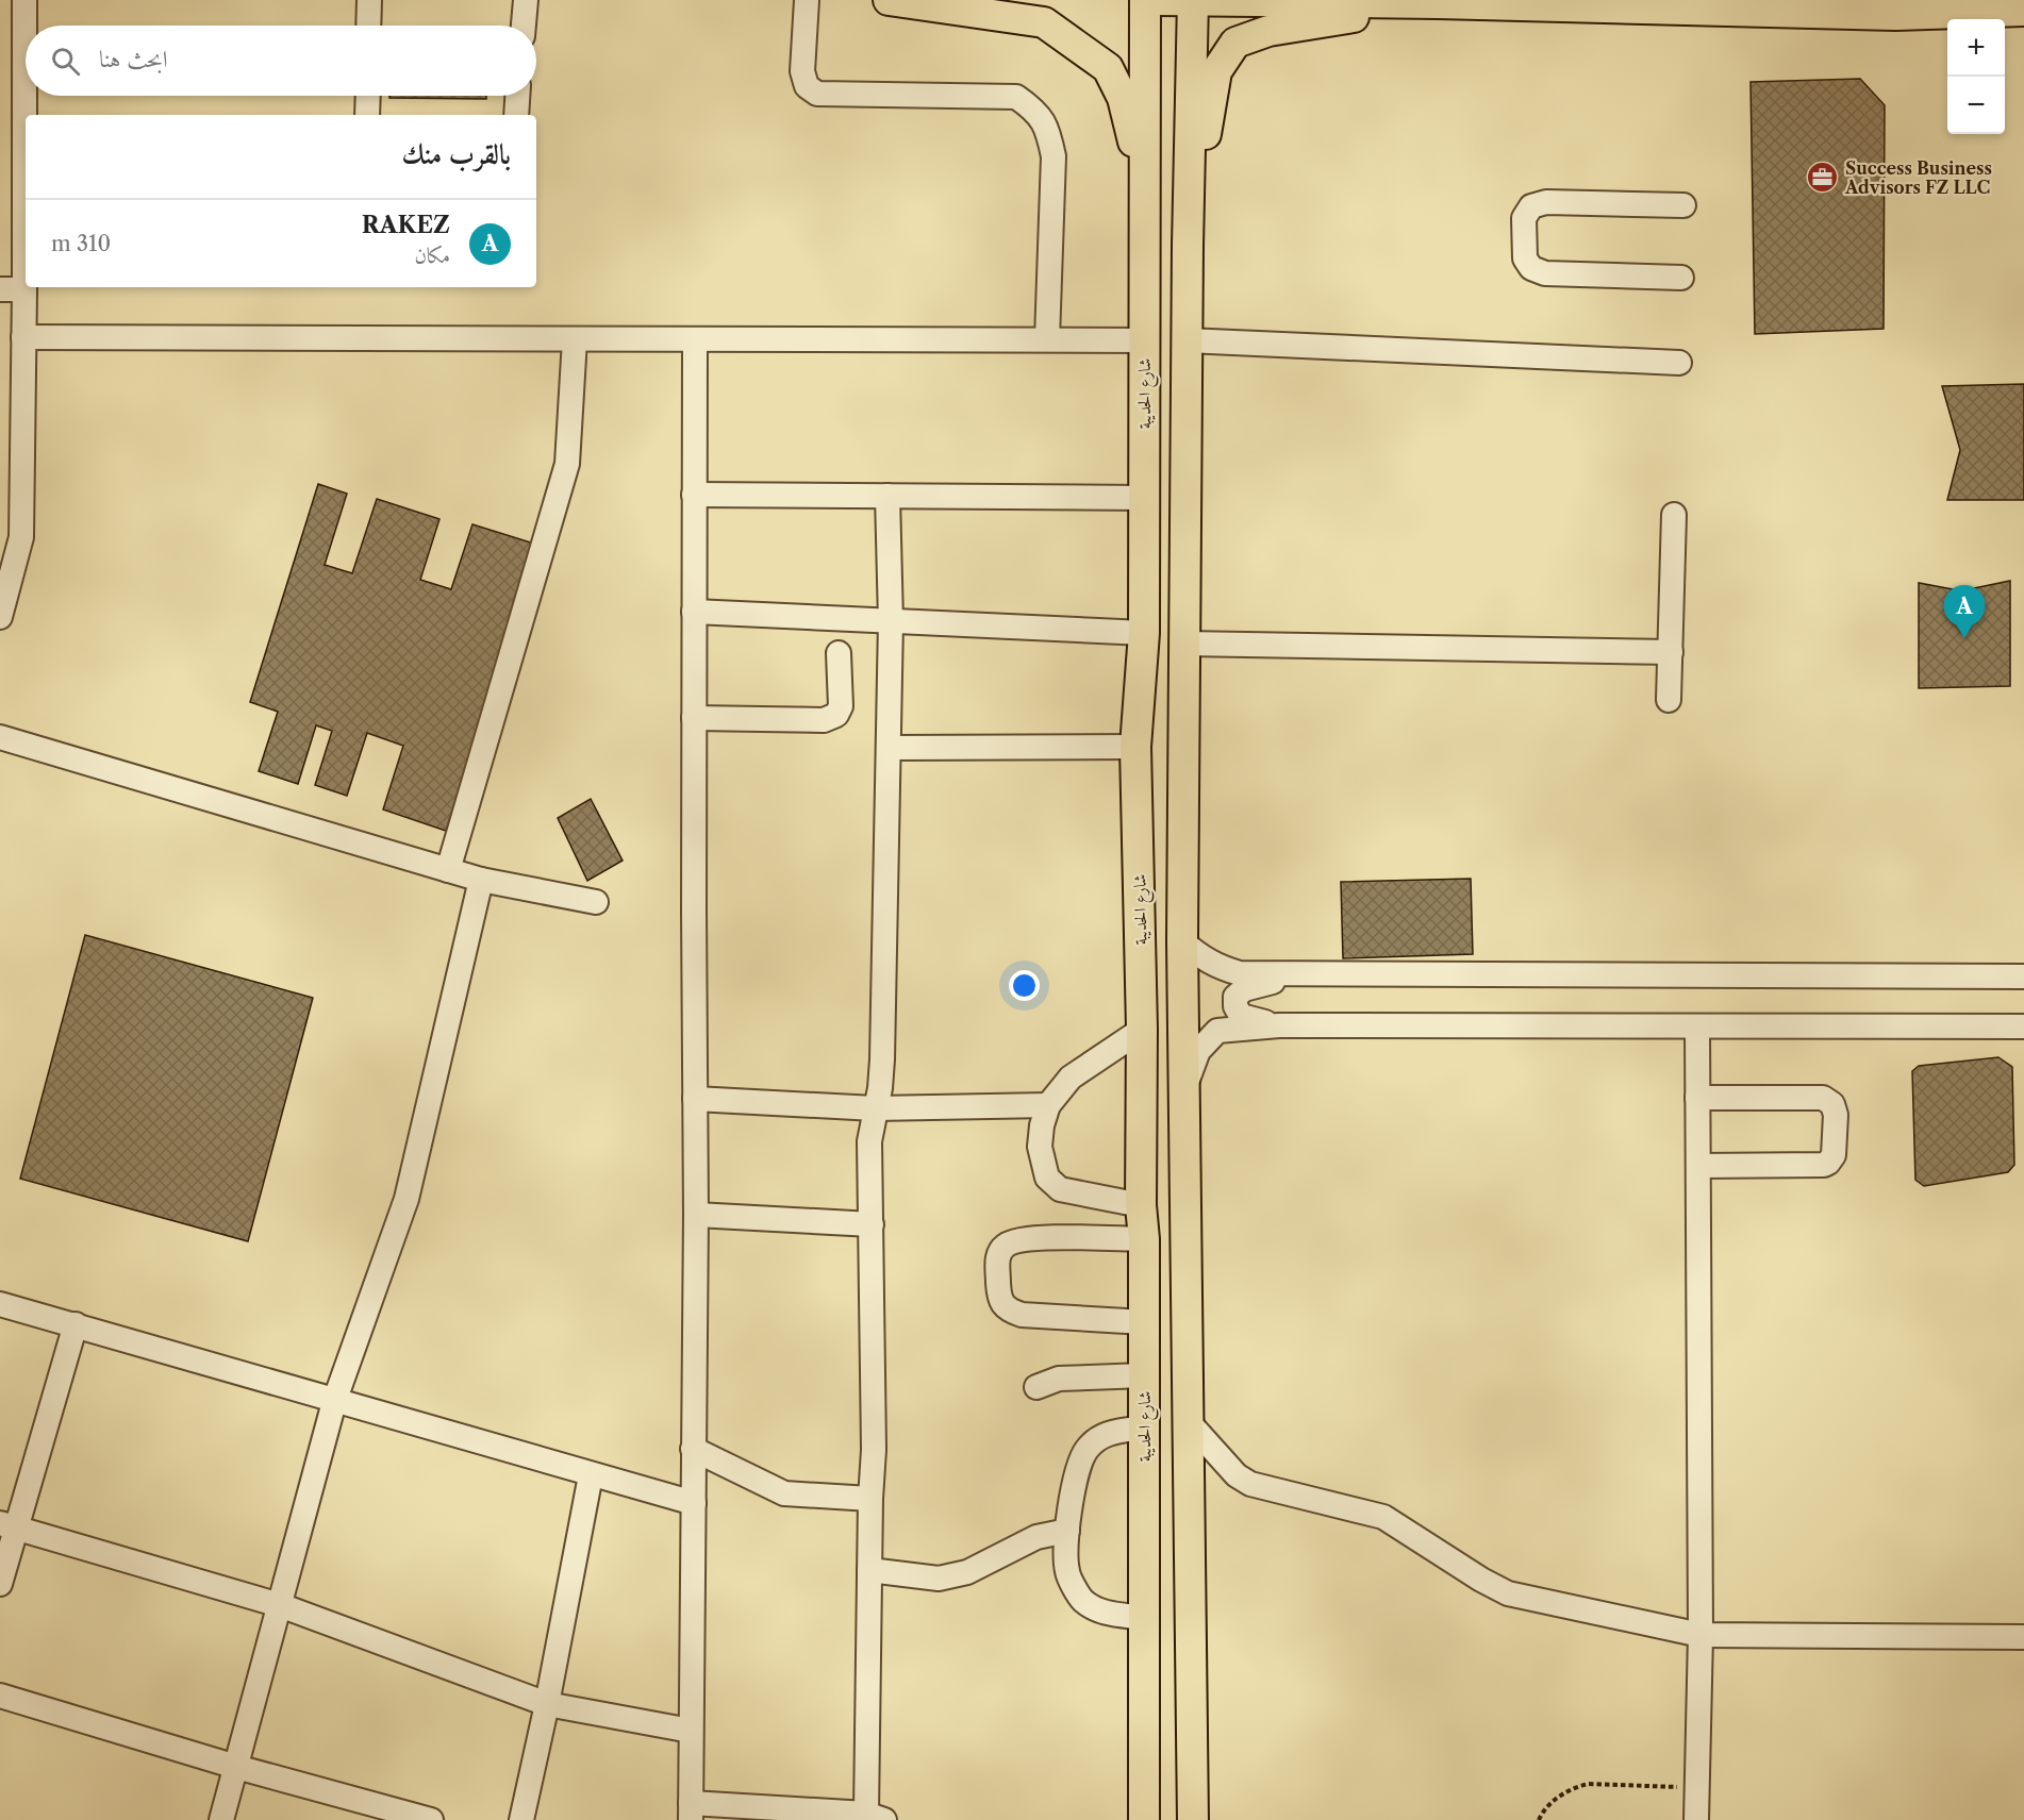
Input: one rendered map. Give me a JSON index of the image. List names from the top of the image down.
{
  "streets": {
    "main road": ["شارع الحديبة"]
  },
  "places": {
    "office": ["Success Business Advisors FZ LLC"]
  },
  "page": {
    "map_buttons": ["+", "−"],
    "search": "ابحث هنا",
    "heading": "بالقرب منك",
    "list": [
      {
        "mark": "A",
        "name": "RAKEZ",
        "note": "مكان",
        "value": "310 m"
      }
    ],
    "pins": "A"
  }
}
